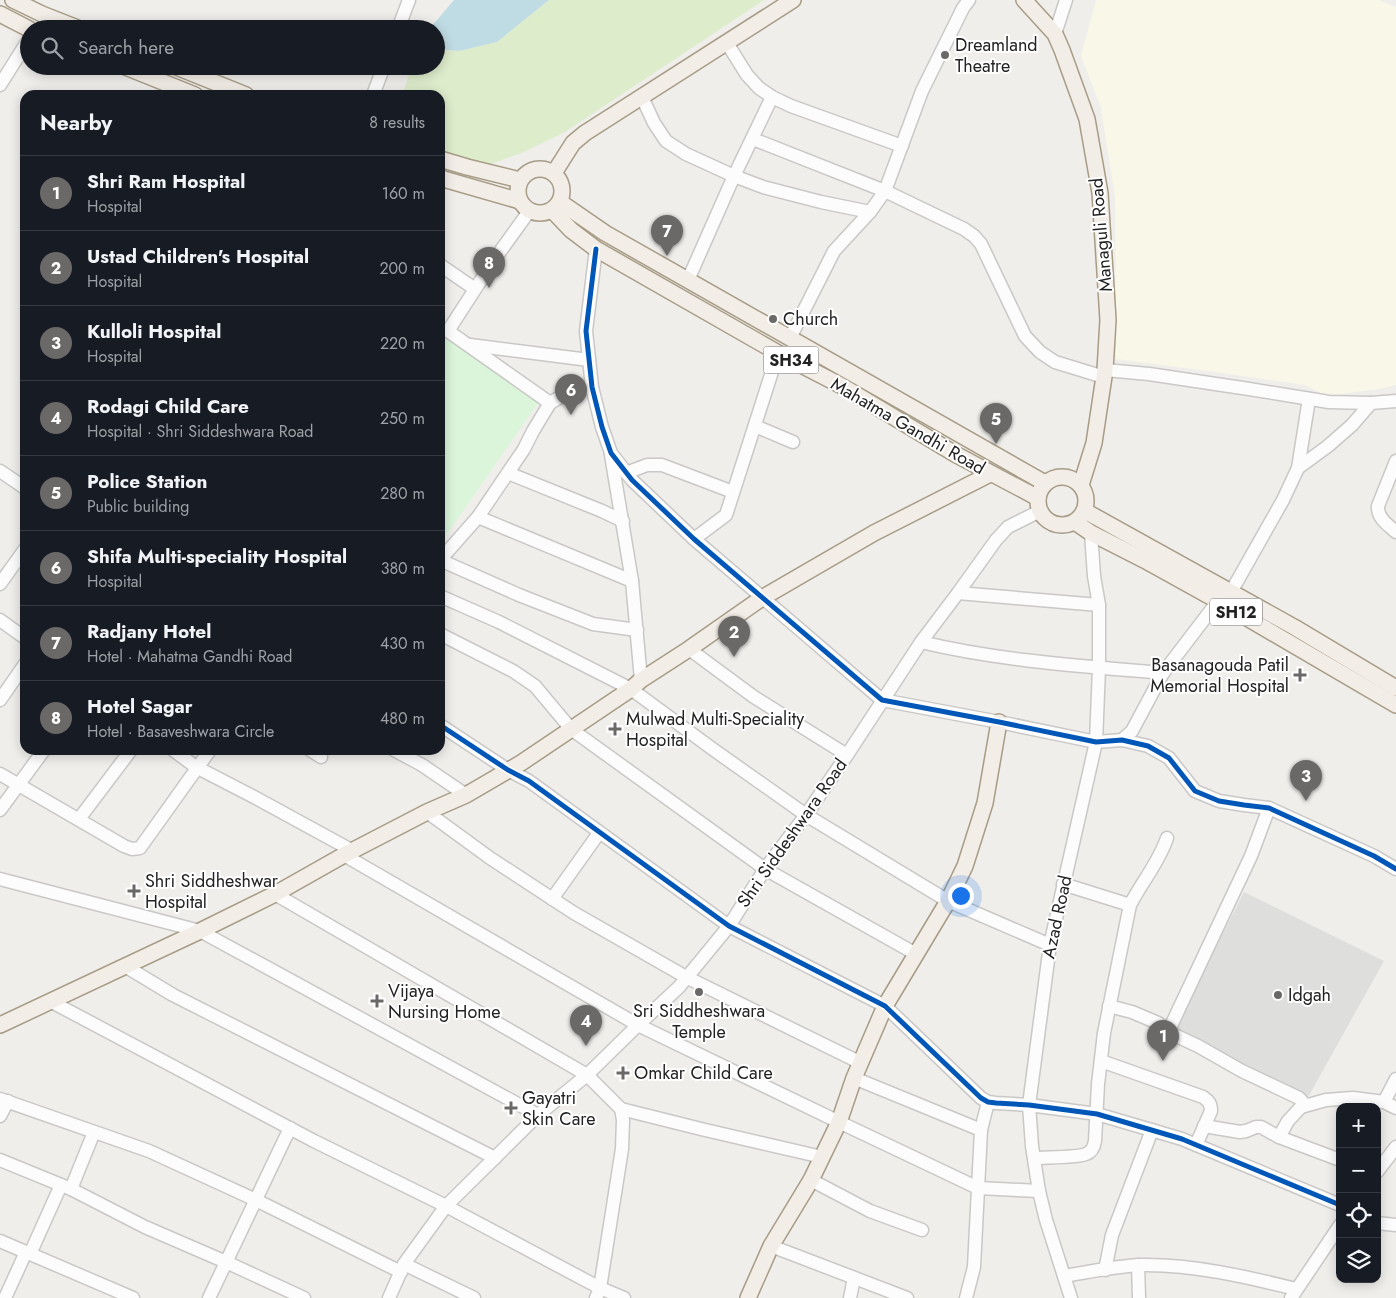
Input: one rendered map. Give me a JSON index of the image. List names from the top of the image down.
{
  "streets": {
    "main road": [
      "Managuli Road",
      "SH34",
      "Mahatma Gandhi Road",
      "SH12"
    ],
    "street": ["Shri Siddeshwara Road", "Azad Road"]
  },
  "crossings": [
    ["Managuli Road", "SH34"],
    ["Managuli Road", "Mahatma Gandhi Road"],
    ["Managuli Road", "SH12"],
    ["Managuli Road", "Shri Siddeshwara Road"],
    ["SH34", "Mahatma Gandhi Road"],
    ["SH34", "SH12"],
    ["SH34", "Shri Siddeshwara Road"],
    ["Mahatma Gandhi Road", "SH12"],
    ["Mahatma Gandhi Road", "Shri Siddeshwara Road"],
    ["SH12", "Shri Siddeshwara Road"],
    ["SH12", "Azad Road"]
  ],
  "places": {
    "other": [
      "Dreamland Theatre",
      "Church",
      "Sri Siddheshwara Temple",
      "Idgah"
    ],
    "health": [
      "Basanagouda Patil Memorial Hospital",
      "Mulwad Multi-Speciality Hospital",
      "Shri Siddheshwar Hospital",
      "Vijaya Nursing Home",
      "Omkar Child Care",
      "Gayatri Skin Care"
    ]
  },
  "page": {
    "search": "Search here",
    "heading": ["Nearby", "8 results"],
    "list": [
      {
        "mark": "1",
        "name": "Shri Ram Hospital",
        "note": "Hospital",
        "value": "160 m"
      },
      {
        "mark": "2",
        "name": "Ustad Children's Hospital",
        "note": "Hospital",
        "value": "200 m"
      },
      {
        "mark": "3",
        "name": "Kulloli Hospital",
        "note": "Hospital",
        "value": "220 m"
      },
      {
        "mark": "4",
        "name": "Rodagi Child Care",
        "note": "Hospital · Shri Siddeshwara Road",
        "value": "250 m"
      },
      {
        "mark": "5",
        "name": "Police Station",
        "note": "Public building",
        "value": "280 m"
      },
      {
        "mark": "6",
        "name": "Shifa Multi-speciality Hospital",
        "note": "Hospital",
        "value": "380 m"
      },
      {
        "mark": "7",
        "name": "Radjany Hotel",
        "note": "Hotel · Mahatma Gandhi Road",
        "value": "430 m"
      },
      {
        "mark": "8",
        "name": "Hotel Sagar",
        "note": "Hotel · Basaveshwara Circle",
        "value": "480 m"
      }
    ],
    "pins": [
      "7",
      "8",
      "6",
      "5",
      "2",
      "3",
      "4",
      "1"
    ],
    "map_buttons": ["+", "−"]
  }
}
